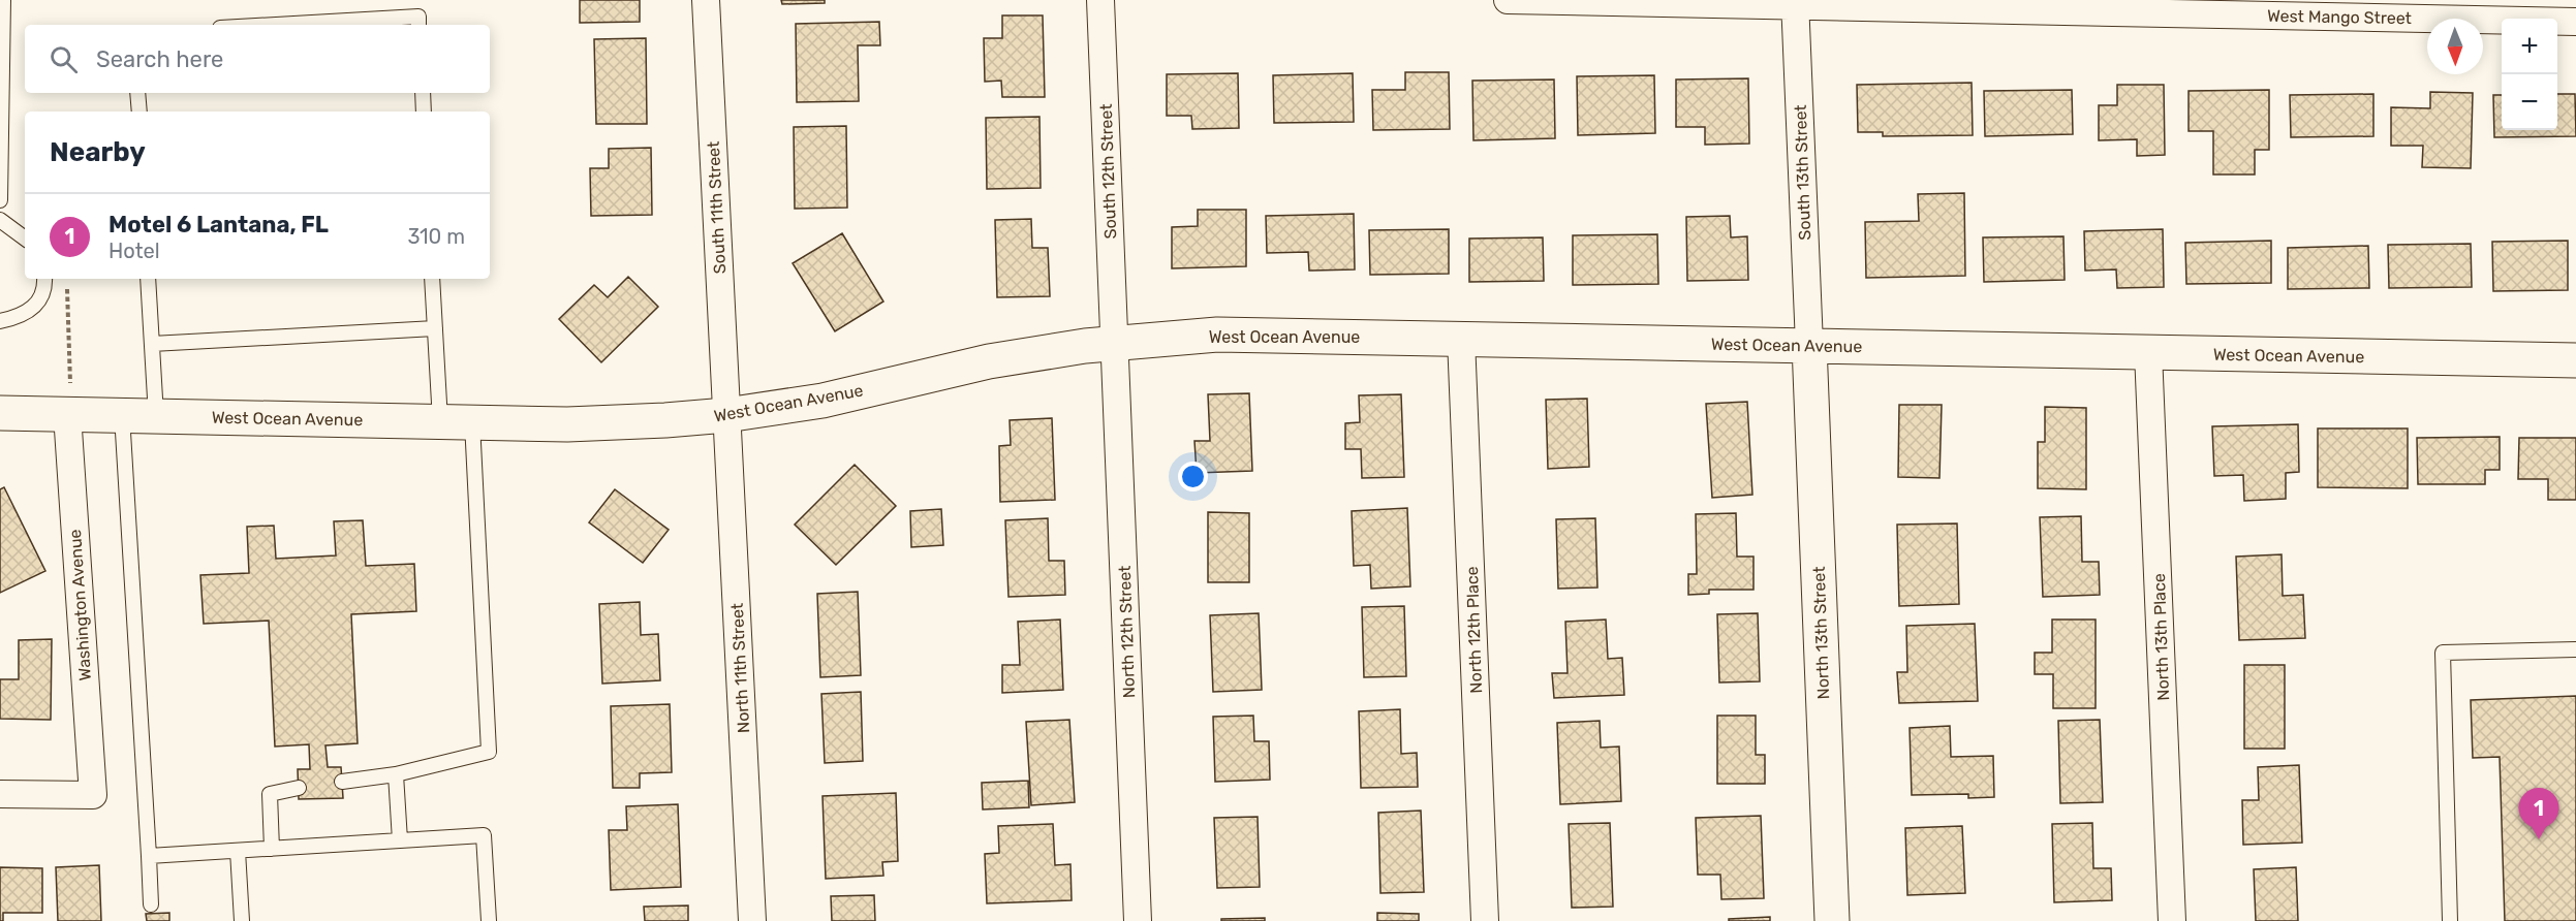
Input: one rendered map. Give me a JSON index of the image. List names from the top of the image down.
{
  "streets": {
    "street": [
      "West Mango Street",
      "South 12th Street",
      "South 13th Street",
      "South 11th Street",
      "West Ocean Avenue",
      "Washington Avenue",
      "North 12th Place",
      "North 12th Street",
      "North 13th Street",
      "North 13th Place",
      "North 11th Street"
    ]
  },
  "crossings": [
    ["West Mango Street", "South 13th Street"],
    ["South 12th Street", "West Ocean Avenue"],
    ["South 12th Street", "North 12th Street"],
    ["South 13th Street", "West Ocean Avenue"],
    ["South 13th Street", "North 13th Street"],
    ["South 11th Street", "West Ocean Avenue"],
    ["South 11th Street", "North 11th Street"],
    ["West Ocean Avenue", "Washington Avenue"],
    ["West Ocean Avenue", "North 12th Place"],
    ["West Ocean Avenue", "North 12th Street"],
    ["West Ocean Avenue", "North 13th Street"],
    ["West Ocean Avenue", "North 13th Place"],
    ["West Ocean Avenue", "North 11th Street"]
  ],
  "north": "bottom",
  "page": {
    "map_buttons": ["+", "−"],
    "search": "Search here",
    "heading": "Nearby",
    "list": [
      {
        "mark": "1",
        "name": "Motel 6 Lantana, FL",
        "note": "Hotel",
        "value": "310 m"
      }
    ],
    "pins": "1"
  }
}
